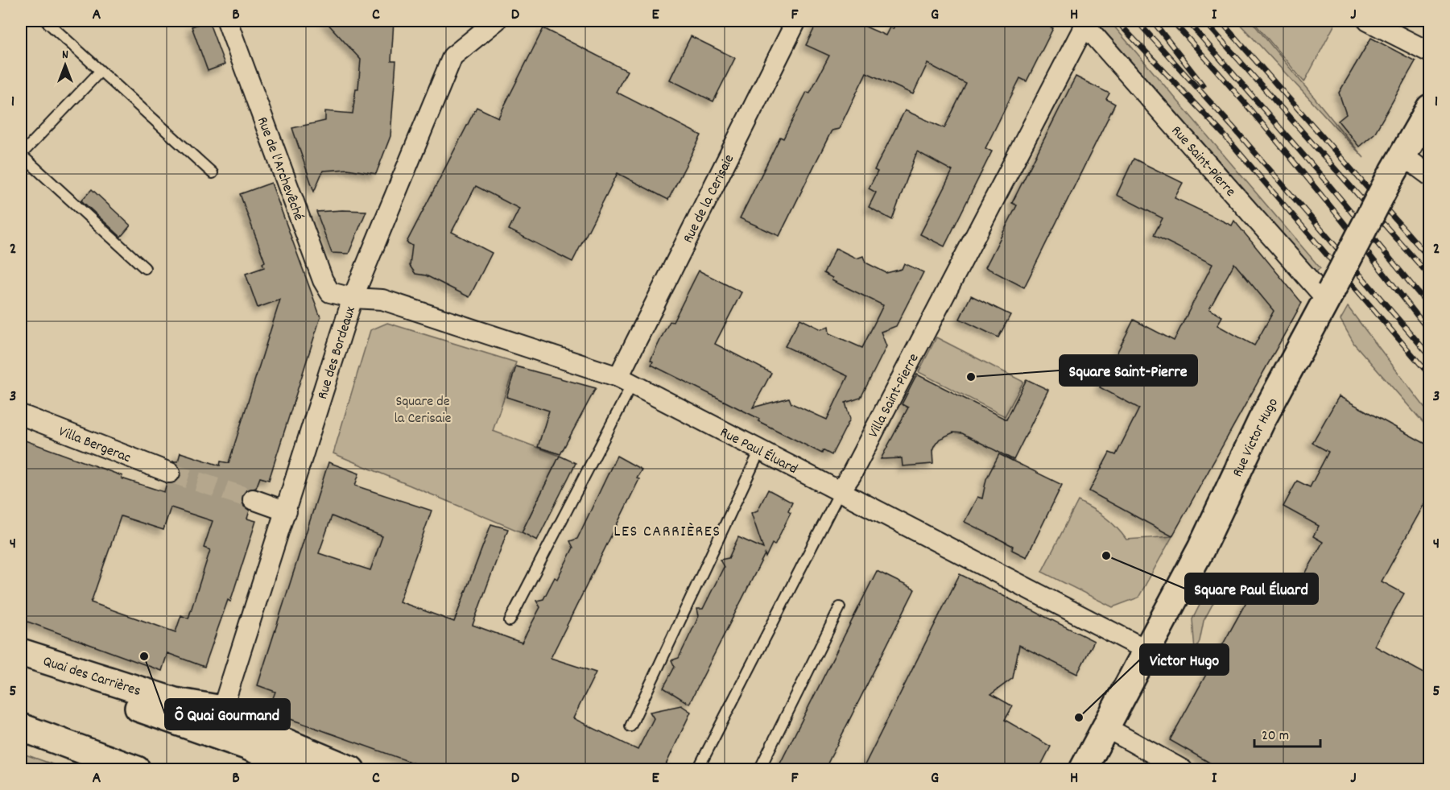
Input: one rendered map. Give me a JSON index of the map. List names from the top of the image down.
{
  "streets": {
    "main road": ["Rue Victor Hugo", "Quai des Carrières"],
    "street": [
      "Rue Saint-Pierre",
      "Rue de l'Archevêché",
      "Rue de la Cerisaie",
      "Rue des Bordeaux",
      "Villa Saint-Pierre",
      "Villa Bergerac",
      "Rue Paul Éluard"
    ]
  },
  "crossings": [
    ["Rue Saint-Pierre", "Villa Saint-Pierre"],
    ["Rue Saint-Pierre", "Rue Victor Hugo"],
    ["Rue de l'Archevêché", "Rue des Bordeaux"],
    ["Rue de l'Archevêché", "Rue Paul Éluard"],
    ["Rue de la Cerisaie", "Rue Paul Éluard"],
    ["Rue des Bordeaux", "Rue Paul Éluard"],
    ["Rue des Bordeaux", "Quai des Carrières"],
    ["Villa Saint-Pierre", "Rue Paul Éluard"],
    ["Rue Victor Hugo", "Rue Paul Éluard"]
  ],
  "districts": ["LES CARRIÈRES"],
  "parks": ["Square de la Cerisaie"],
  "places": [
    "Square Saint-Pierre",
    "Square Paul Éluard",
    "Ô Quai Gourmand",
    "Victor Hugo"
  ],
  "scale_bar": "20 m",
  "north": "top",
  "grid": {
    "columns": [
      "A",
      "B",
      "C",
      "D",
      "E",
      "F",
      "G",
      "H",
      "I",
      "J"
    ],
    "rows": [
      "1",
      "2",
      "3",
      "4",
      "5"
    ]
  }
}
